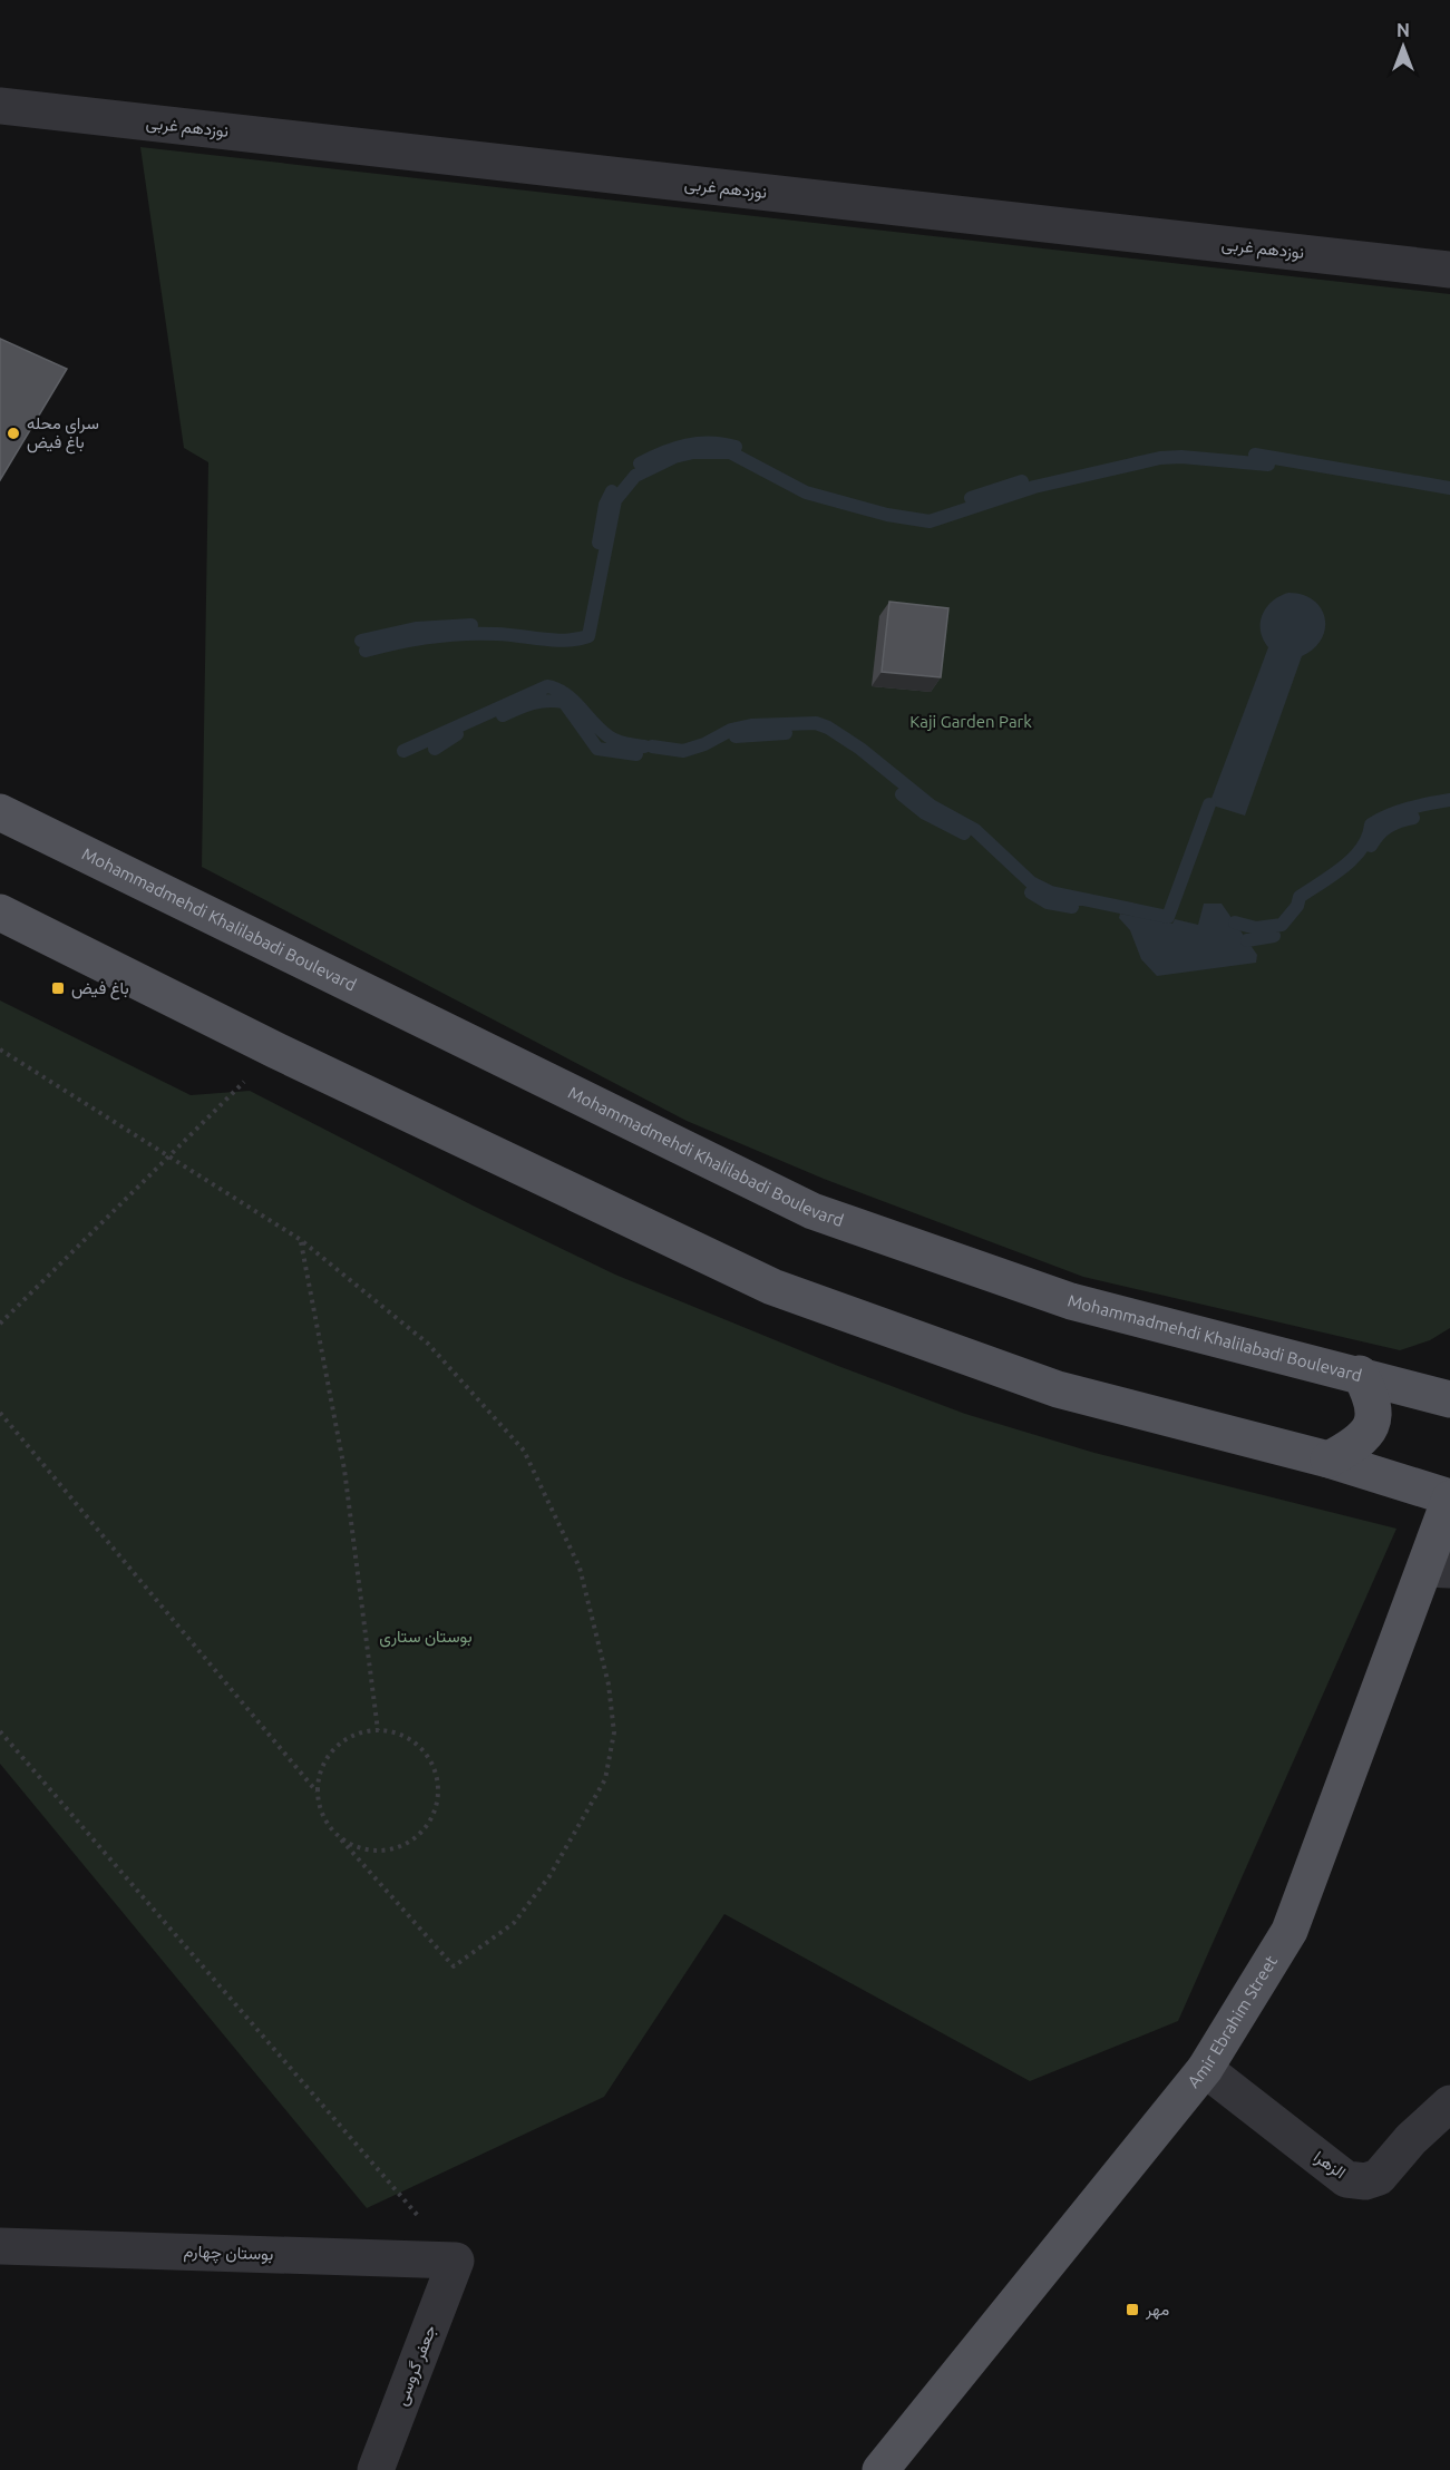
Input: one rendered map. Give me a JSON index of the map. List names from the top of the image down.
{
  "streets": {
    "main road": ["Mohammadmehdi Khalilabadi Boulevard", "Amir Ebrahim Street"],
    "street": [
      "نوزدهم غربی",
      "الزهرا",
      "بوستان چهارم",
      "جعفر گروسی"
    ]
  },
  "crossings": [
    ["Amir Ebrahim Street", "الزهرا"],
    ["بوستان چهارم", "جعفر گروسی"]
  ],
  "parks": ["Kaji Garden Park", "بوستان ستاری"],
  "places": {
    "other": ["سرای محله باغ فیض"],
    "transit": ["باغ فیض", "مهر"]
  },
  "north": "top"
}
